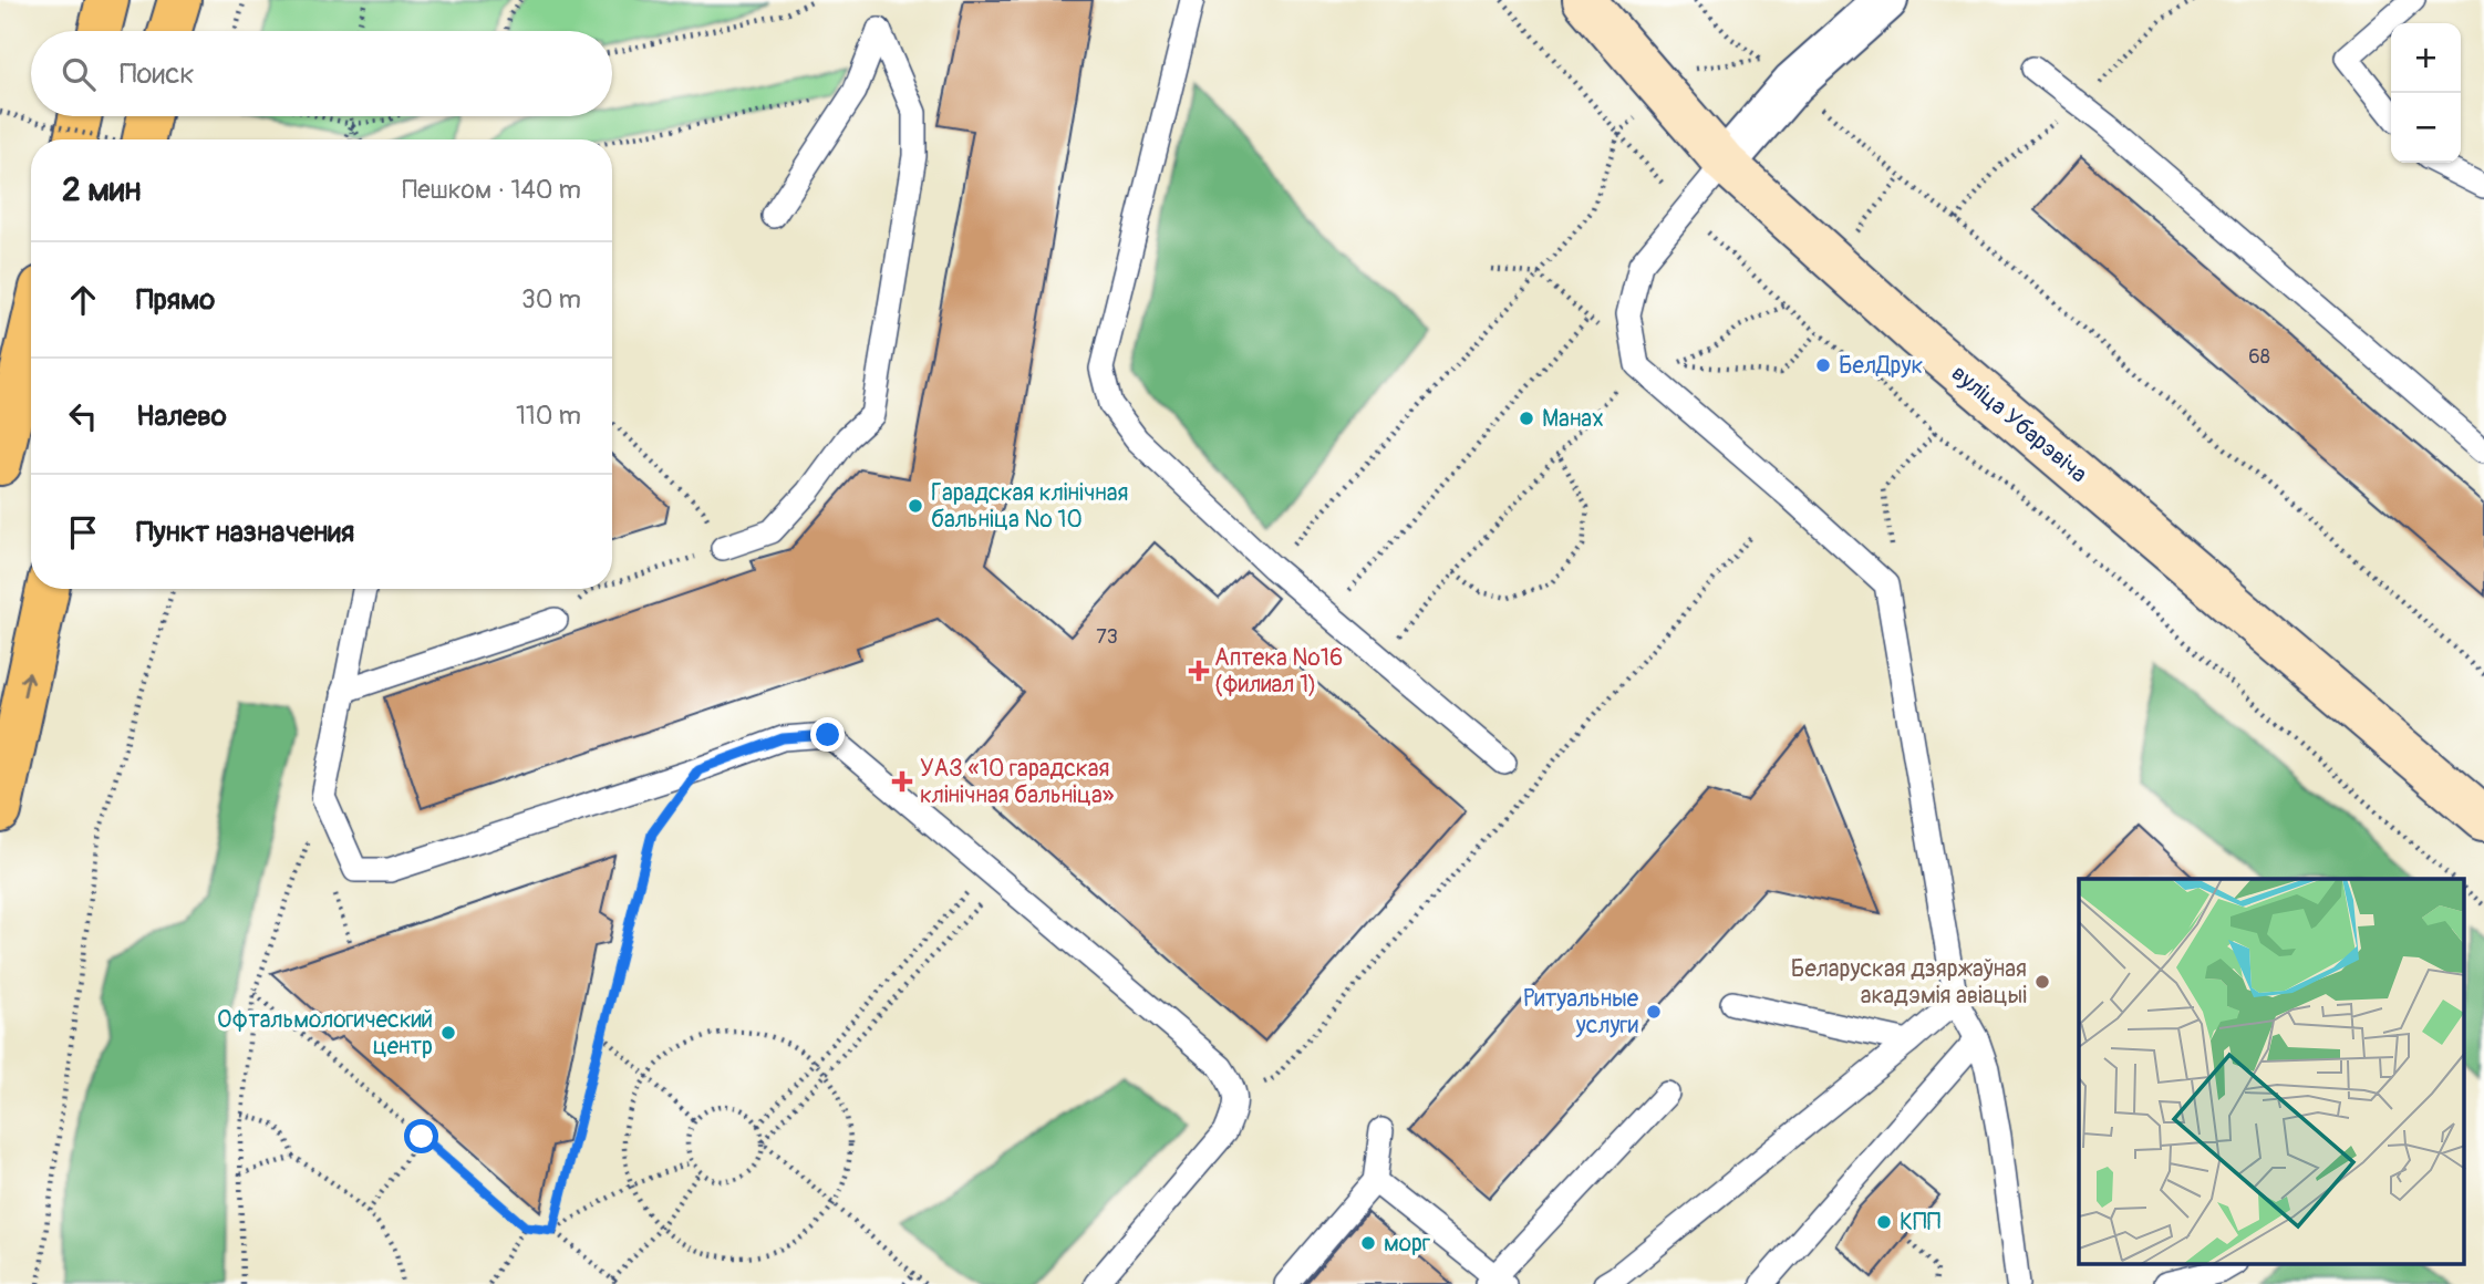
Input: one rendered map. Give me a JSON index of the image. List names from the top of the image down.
{
  "streets": {
    "main road": ["вуліца Убарэвіча"]
  },
  "places": {
    "other": [
      "БелДрук",
      "Манах",
      "Гарадская клінічная бальніца № 10",
      "Беларуская дзяржаўная акадэмія авіацыі",
      "Ритуальные услуги",
      "Офтальмологический центр",
      "КПП",
      "морг"
    ],
    "health": ["Аптека №16 (филиал 1)", "УАЗ «10 гарадская клінічная бальніца»"]
  },
  "house_numbers": ["68", "73"],
  "page": {
    "map_buttons": ["+", "−"],
    "search": "Поиск",
    "heading": ["2 мин", "Пешком · 140 m"],
    "list": [
      ["Прямо", "30 m"],
      ["Налево", "110 m"],
      "Пункт назначения"
    ]
  }
}
